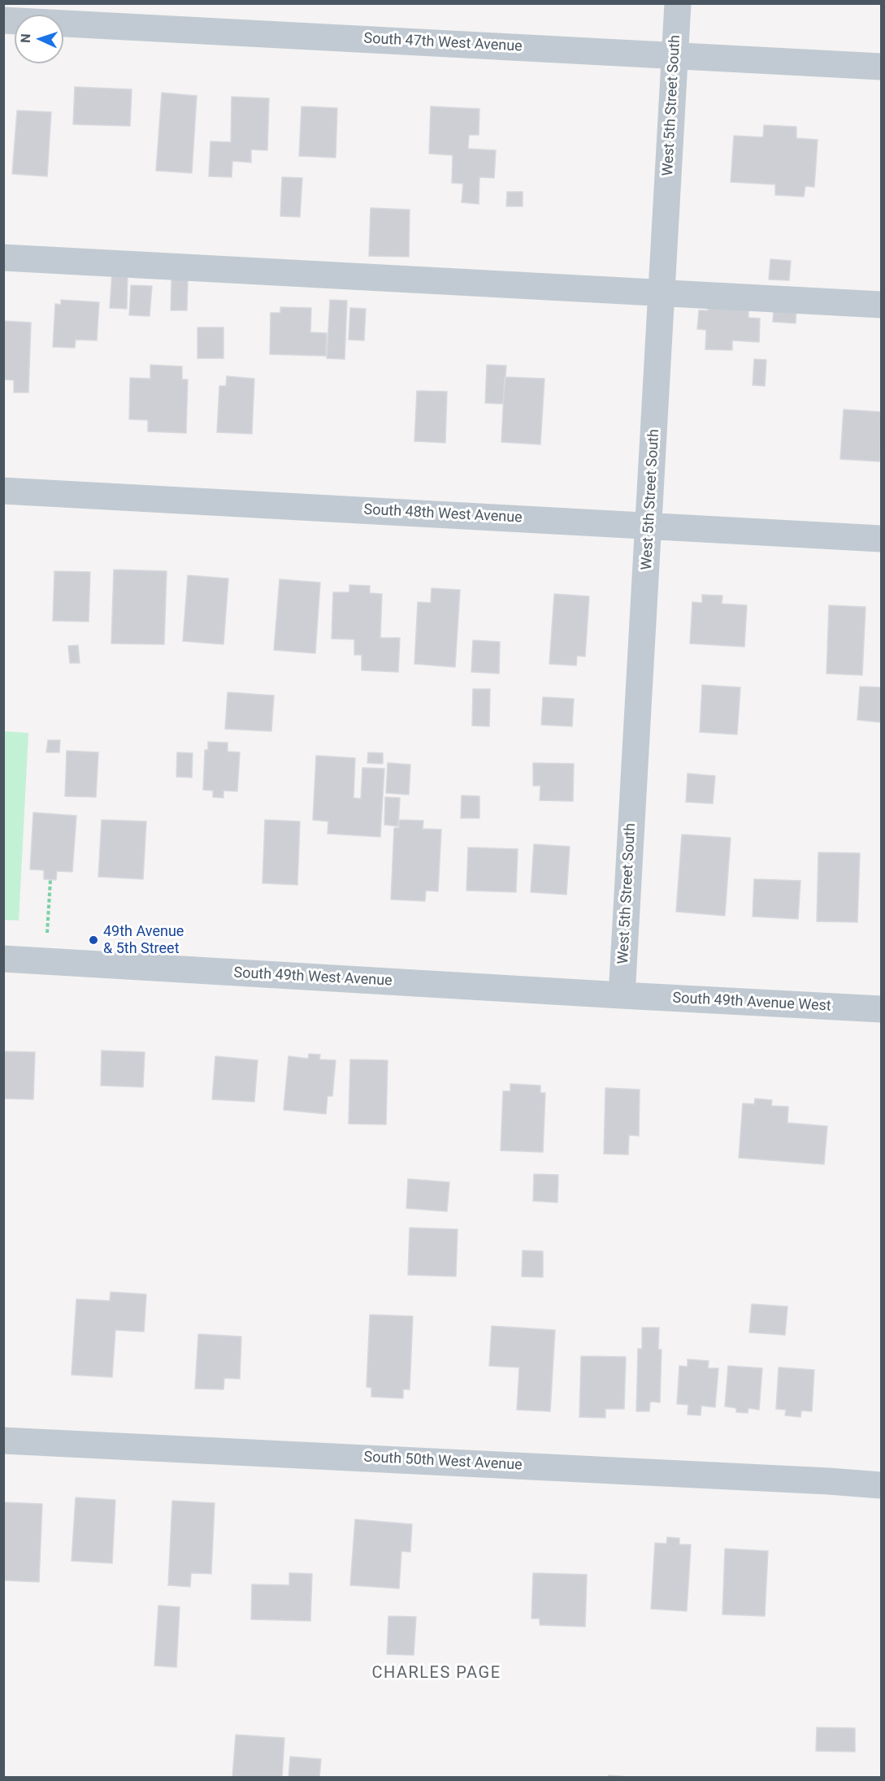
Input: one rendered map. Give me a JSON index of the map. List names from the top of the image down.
{
  "streets": {
    "street": [
      "South 47th West Avenue",
      "West 5th Street South",
      "South 48th West Avenue",
      "South 49th West Avenue",
      "South 49th Avenue West",
      "South 50th West Avenue"
    ]
  },
  "crossings": [
    ["South 47th West Avenue", "West 5th Street South"],
    ["West 5th Street South", "South 48th West Avenue"],
    ["West 5th Street South", "South 49th West Avenue"],
    ["West 5th Street South", "South 49th Avenue West"],
    ["South 49th West Avenue", "South 49th Avenue West"]
  ],
  "districts": ["CHARLES PAGE"],
  "places": ["49th Avenue & 5th Street"],
  "north": "left"
}
